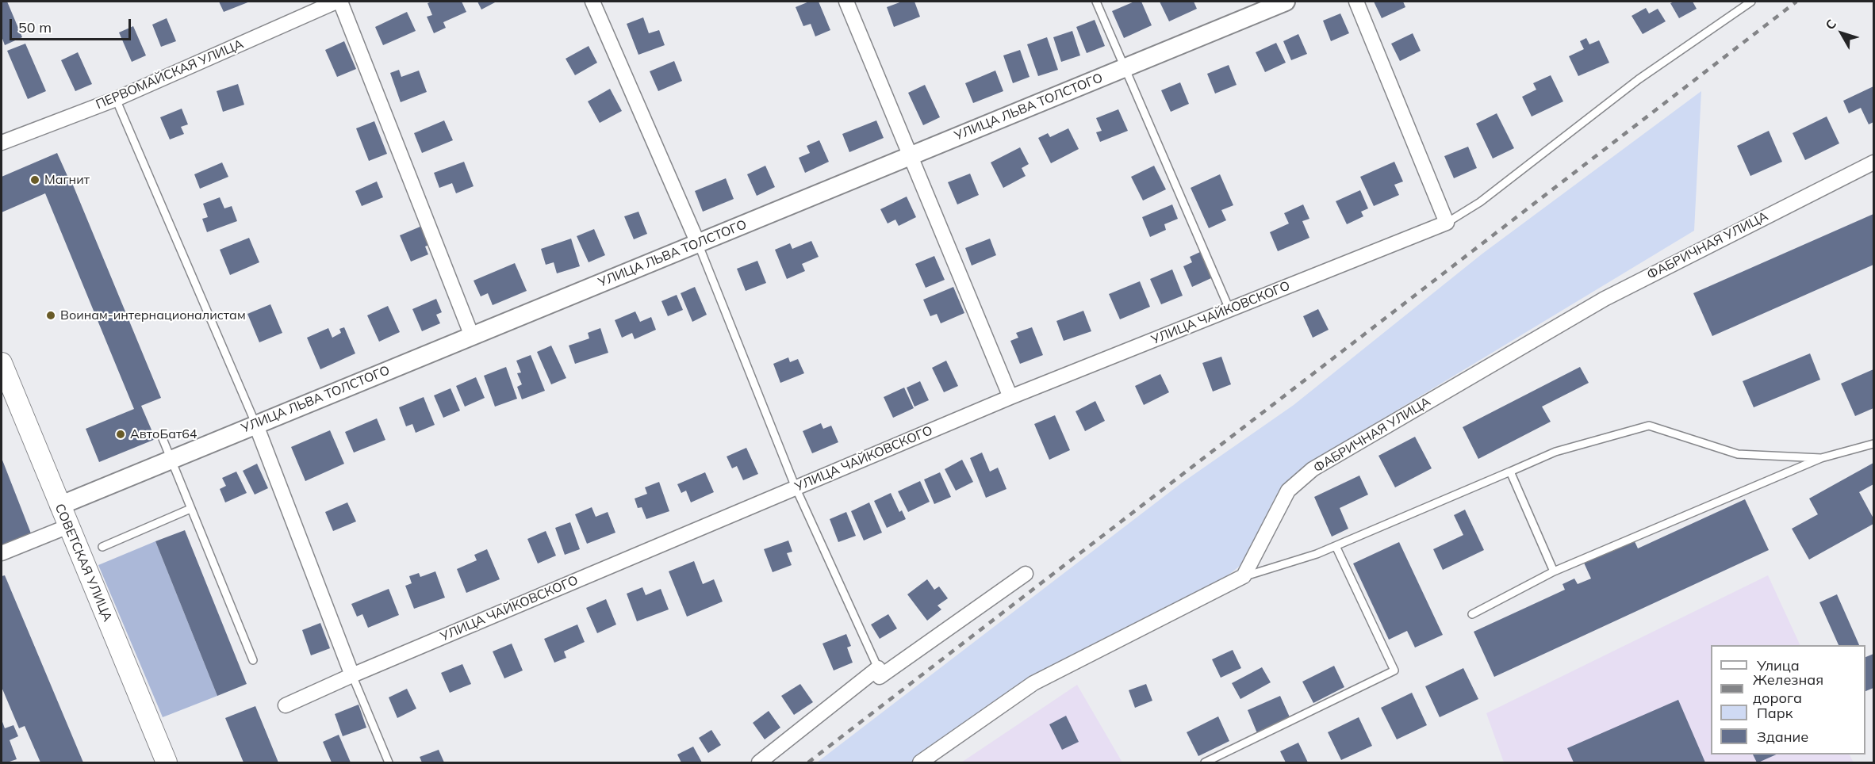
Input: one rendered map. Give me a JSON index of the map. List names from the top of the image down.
{
  "streets": {
    "main road": ["СОВЕТСКАЯ УЛИЦА"],
    "street": [
      "ПЕРВОМАЙСКАЯ УЛИЦА",
      "УЛИЦА ЛЬВА ТОЛСТОГО",
      "ФАБРИЧНАЯ УЛИЦА",
      "УЛИЦА ЧАЙКОВСКОГО"
    ]
  },
  "crossings": [
    ["УЛИЦА ЛЬВА ТОЛСТОГО", "СОВЕТСКАЯ УЛИЦА"]
  ],
  "places": ["Магнит", "Воинам-интернационалистам", "АвтоБат64"],
  "legend": [
    "Улица",
    "Железная дорога",
    "Парк",
    "Здание"
  ],
  "scale_bar": "50 m",
  "north": "top left"
}
